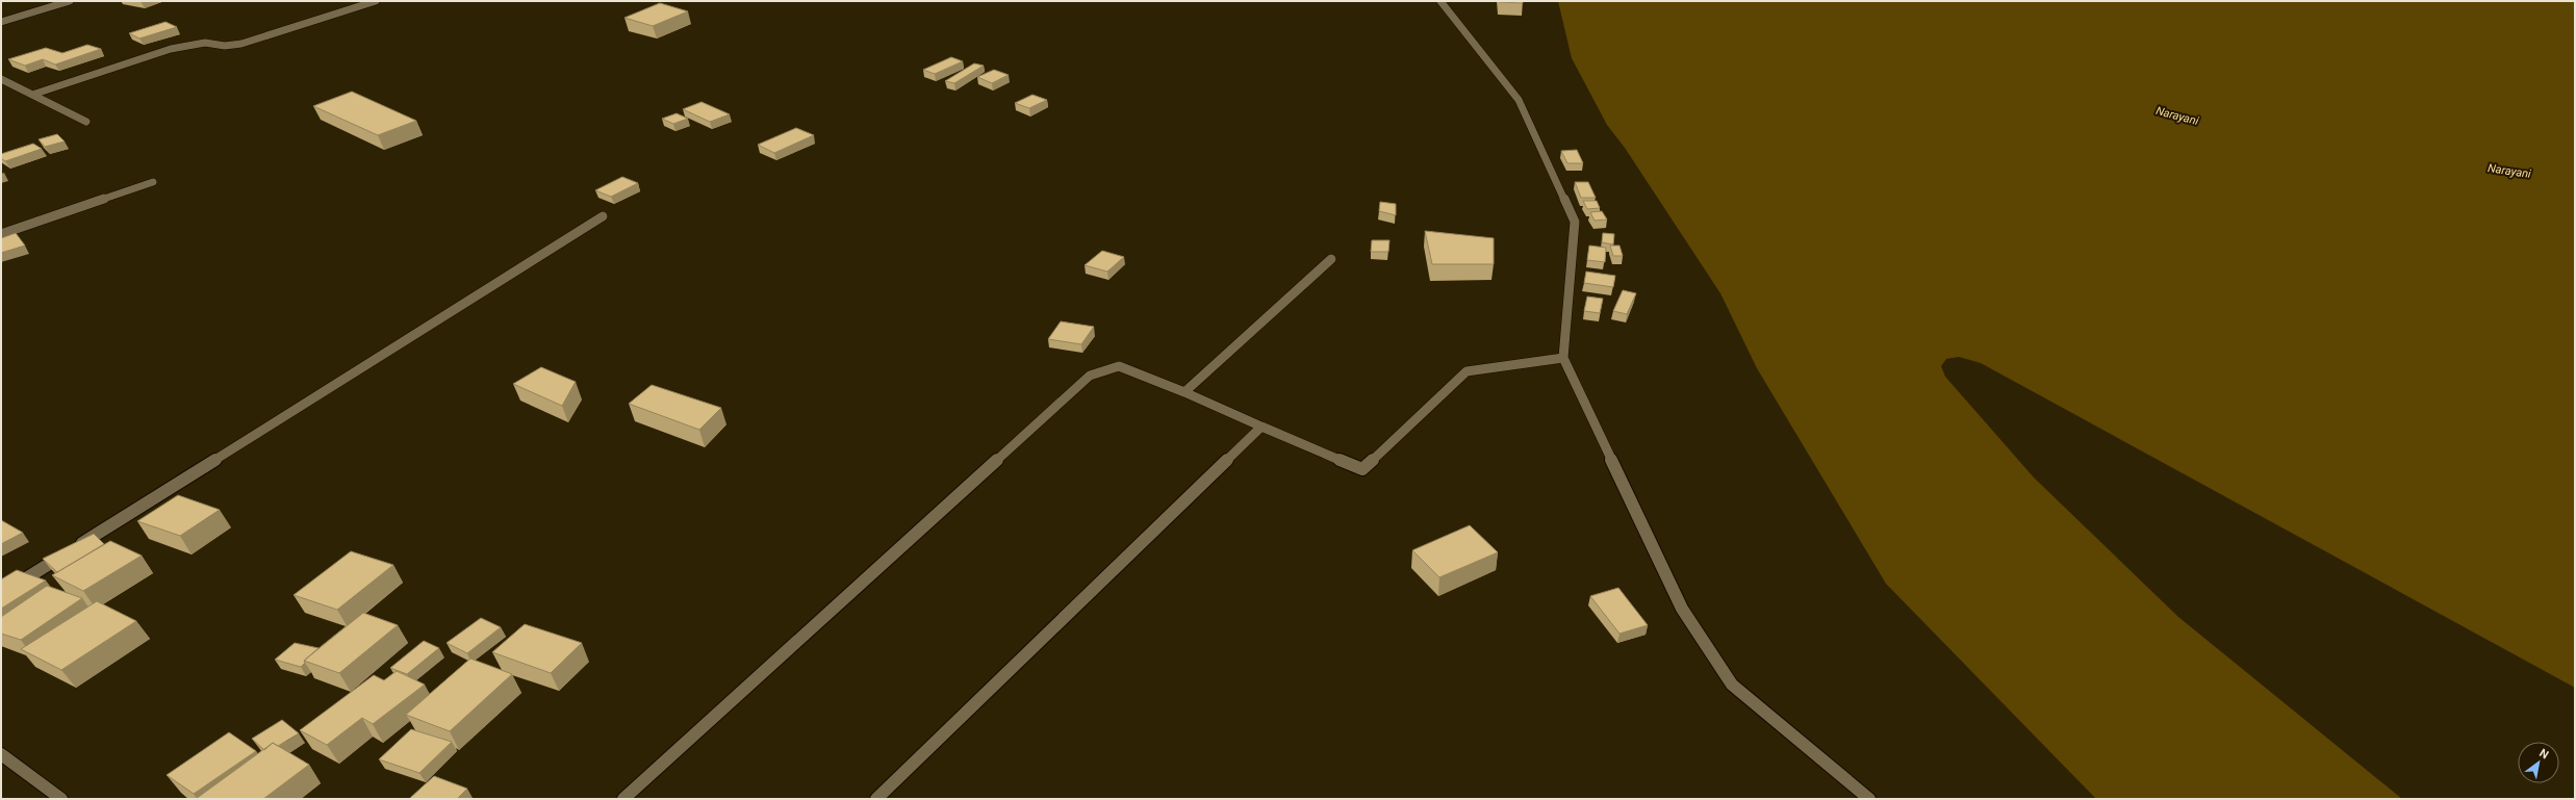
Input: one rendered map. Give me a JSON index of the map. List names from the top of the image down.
{
  "water": ["Narayani"],
  "north": "top right"
}
